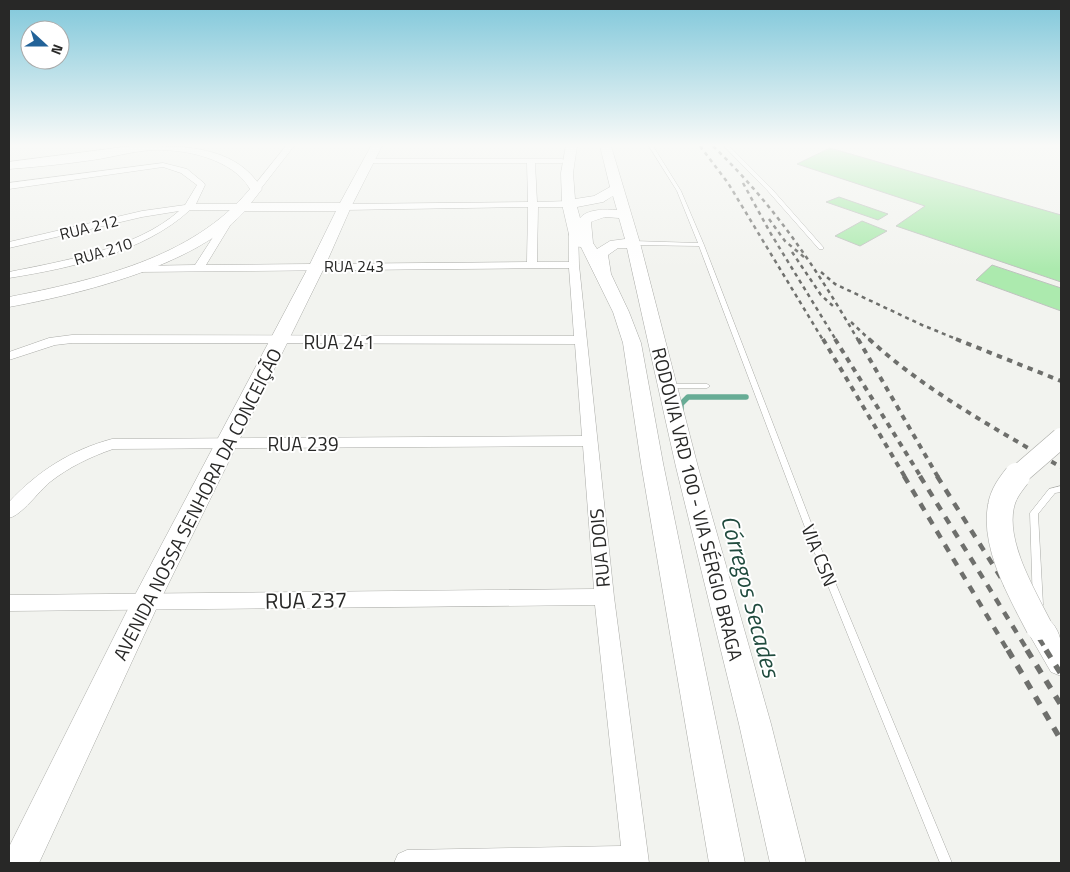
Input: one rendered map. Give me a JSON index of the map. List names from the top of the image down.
{
  "streets": {
    "street": [
      "RUA 212",
      "RUA 210",
      "RUA 243",
      "RUA 241",
      "RUA 239",
      "AVENIDA NOSSA SENHORA DA CONCEIÇÃO",
      "RODOVIA VRD 100 - VIA SÉRGIO BRAGA",
      "RUA DOIS",
      "RUA 237"
    ],
    "lane": ["VIA CSN"]
  },
  "crossings": [
    ["RUA 212", "RUA 210"],
    ["RUA 243", "AVENIDA NOSSA SENHORA DA CONCEIÇÃO"],
    ["RUA 243", "RODOVIA VRD 100 - VIA SÉRGIO BRAGA"],
    ["RUA 243", "RUA DOIS"],
    ["RUA 241", "AVENIDA NOSSA SENHORA DA CONCEIÇÃO"],
    ["RUA 241", "RUA DOIS"],
    ["RUA 239", "AVENIDA NOSSA SENHORA DA CONCEIÇÃO"],
    ["RUA 239", "RUA DOIS"],
    ["AVENIDA NOSSA SENHORA DA CONCEIÇÃO", "RUA 237"],
    ["RODOVIA VRD 100 - VIA SÉRGIO BRAGA", "RUA DOIS"],
    ["RUA DOIS", "RUA 237"]
  ],
  "water": ["Córregos Secades"],
  "north": "right"
}
